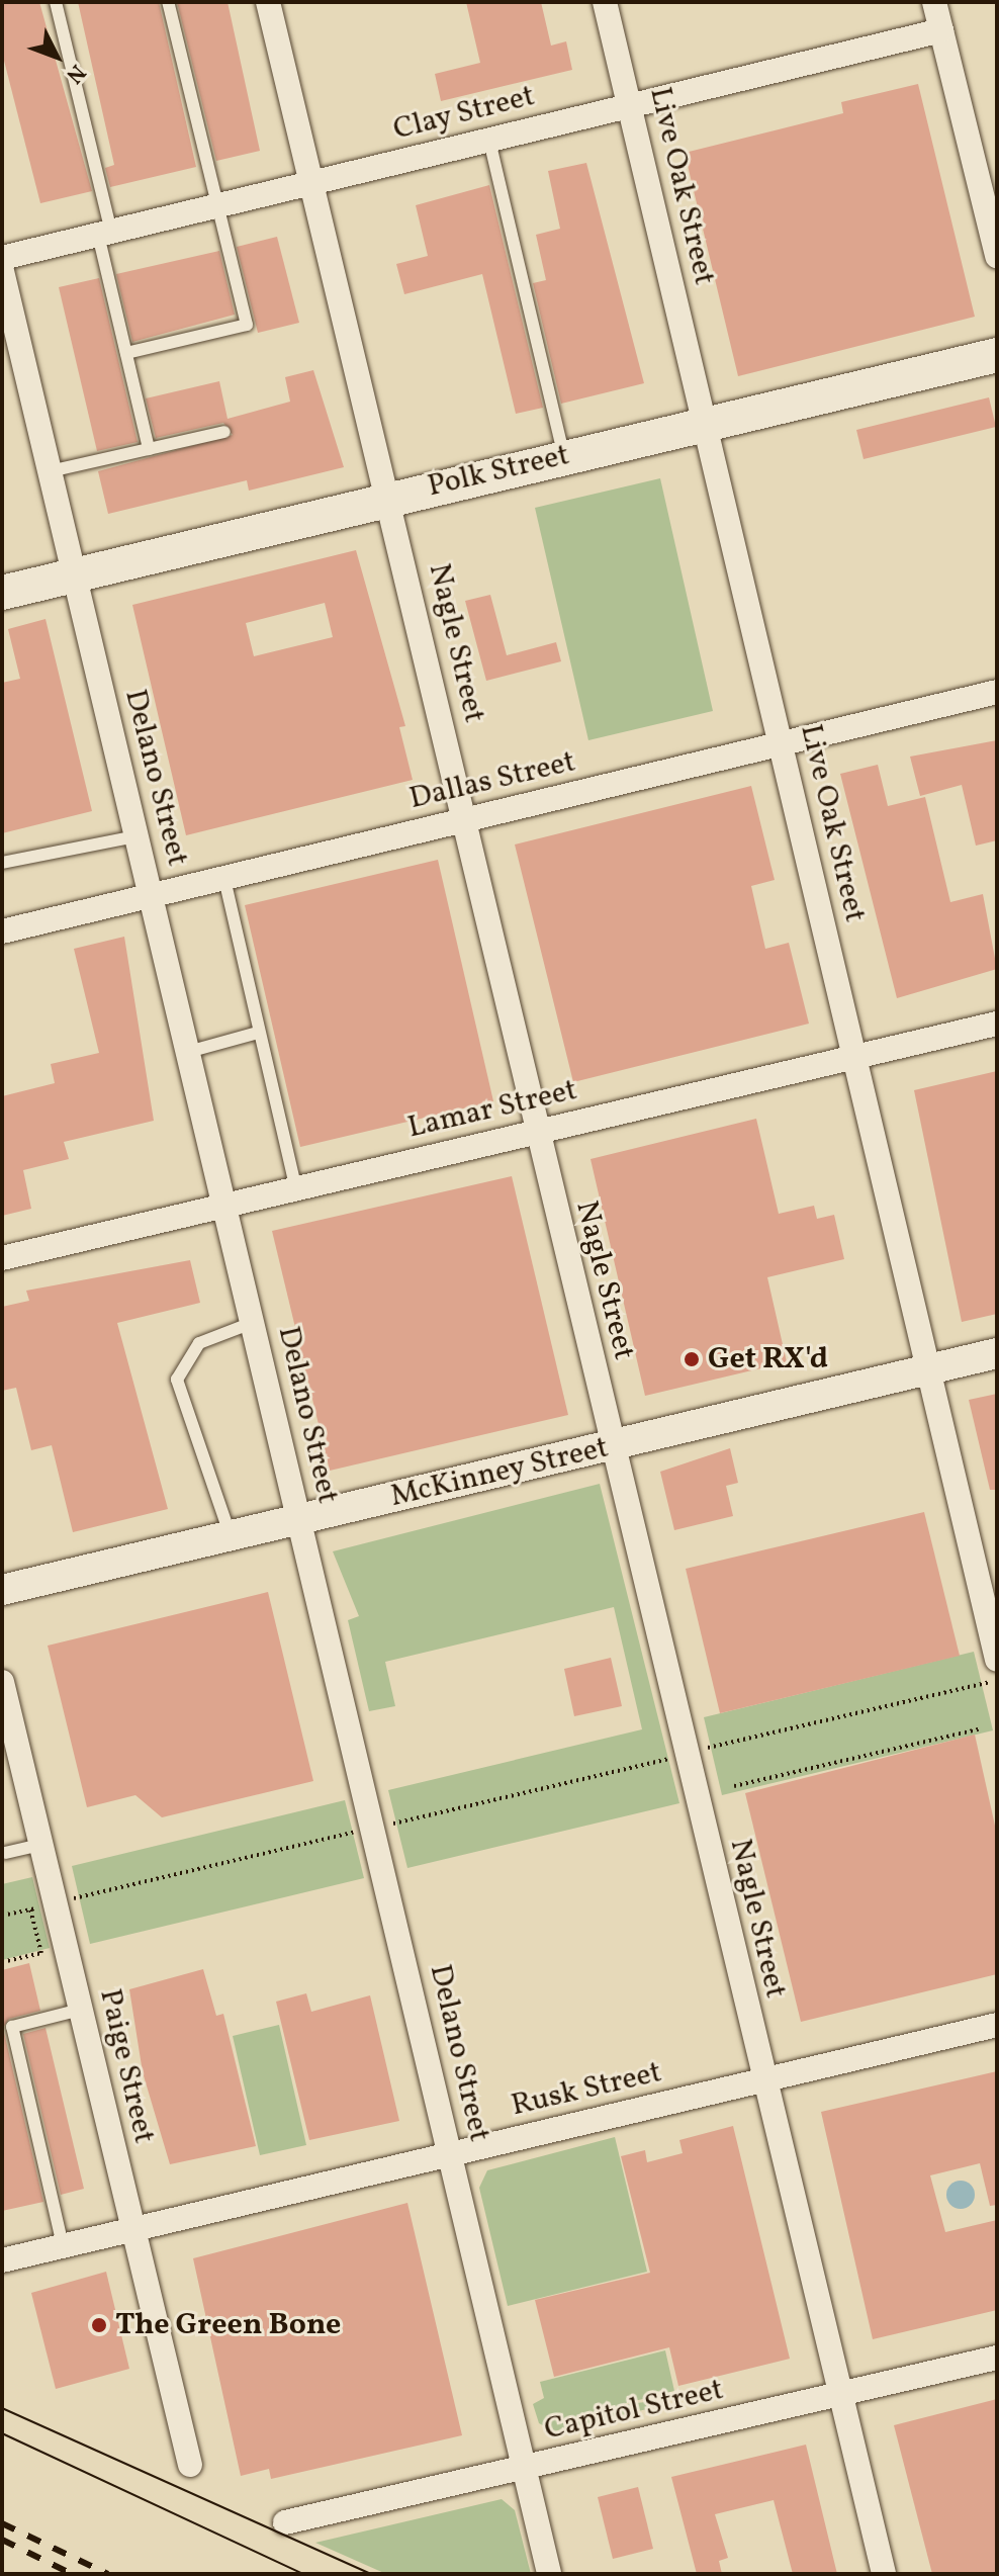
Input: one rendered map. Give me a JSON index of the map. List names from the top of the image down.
{
  "streets": {
    "main road": ["Polk Street"],
    "street": [
      "Clay Street",
      "Live Oak Street",
      "Nagle Street",
      "Delano Street",
      "Dallas Street",
      "Lamar Street",
      "McKinney Street",
      "Paige Street",
      "Rusk Street",
      "Capitol Street"
    ]
  },
  "crossings": [
    ["Clay Street", "Live Oak Street"],
    ["Clay Street", "Nagle Street"],
    ["Live Oak Street", "Polk Street"],
    ["Live Oak Street", "Dallas Street"],
    ["Live Oak Street", "Lamar Street"],
    ["Live Oak Street", "McKinney Street"],
    ["Polk Street", "Nagle Street"],
    ["Polk Street", "Delano Street"],
    ["Nagle Street", "Dallas Street"],
    ["Nagle Street", "Lamar Street"],
    ["Nagle Street", "McKinney Street"],
    ["Nagle Street", "Rusk Street"],
    ["Nagle Street", "Capitol Street"],
    ["Delano Street", "Dallas Street"],
    ["Delano Street", "Lamar Street"],
    ["Delano Street", "McKinney Street"],
    ["Delano Street", "Rusk Street"],
    ["Delano Street", "Capitol Street"],
    ["Paige Street", "Rusk Street"]
  ],
  "places": ["Get RX'd", "The Green Bone"],
  "north": "bottom right"
}
